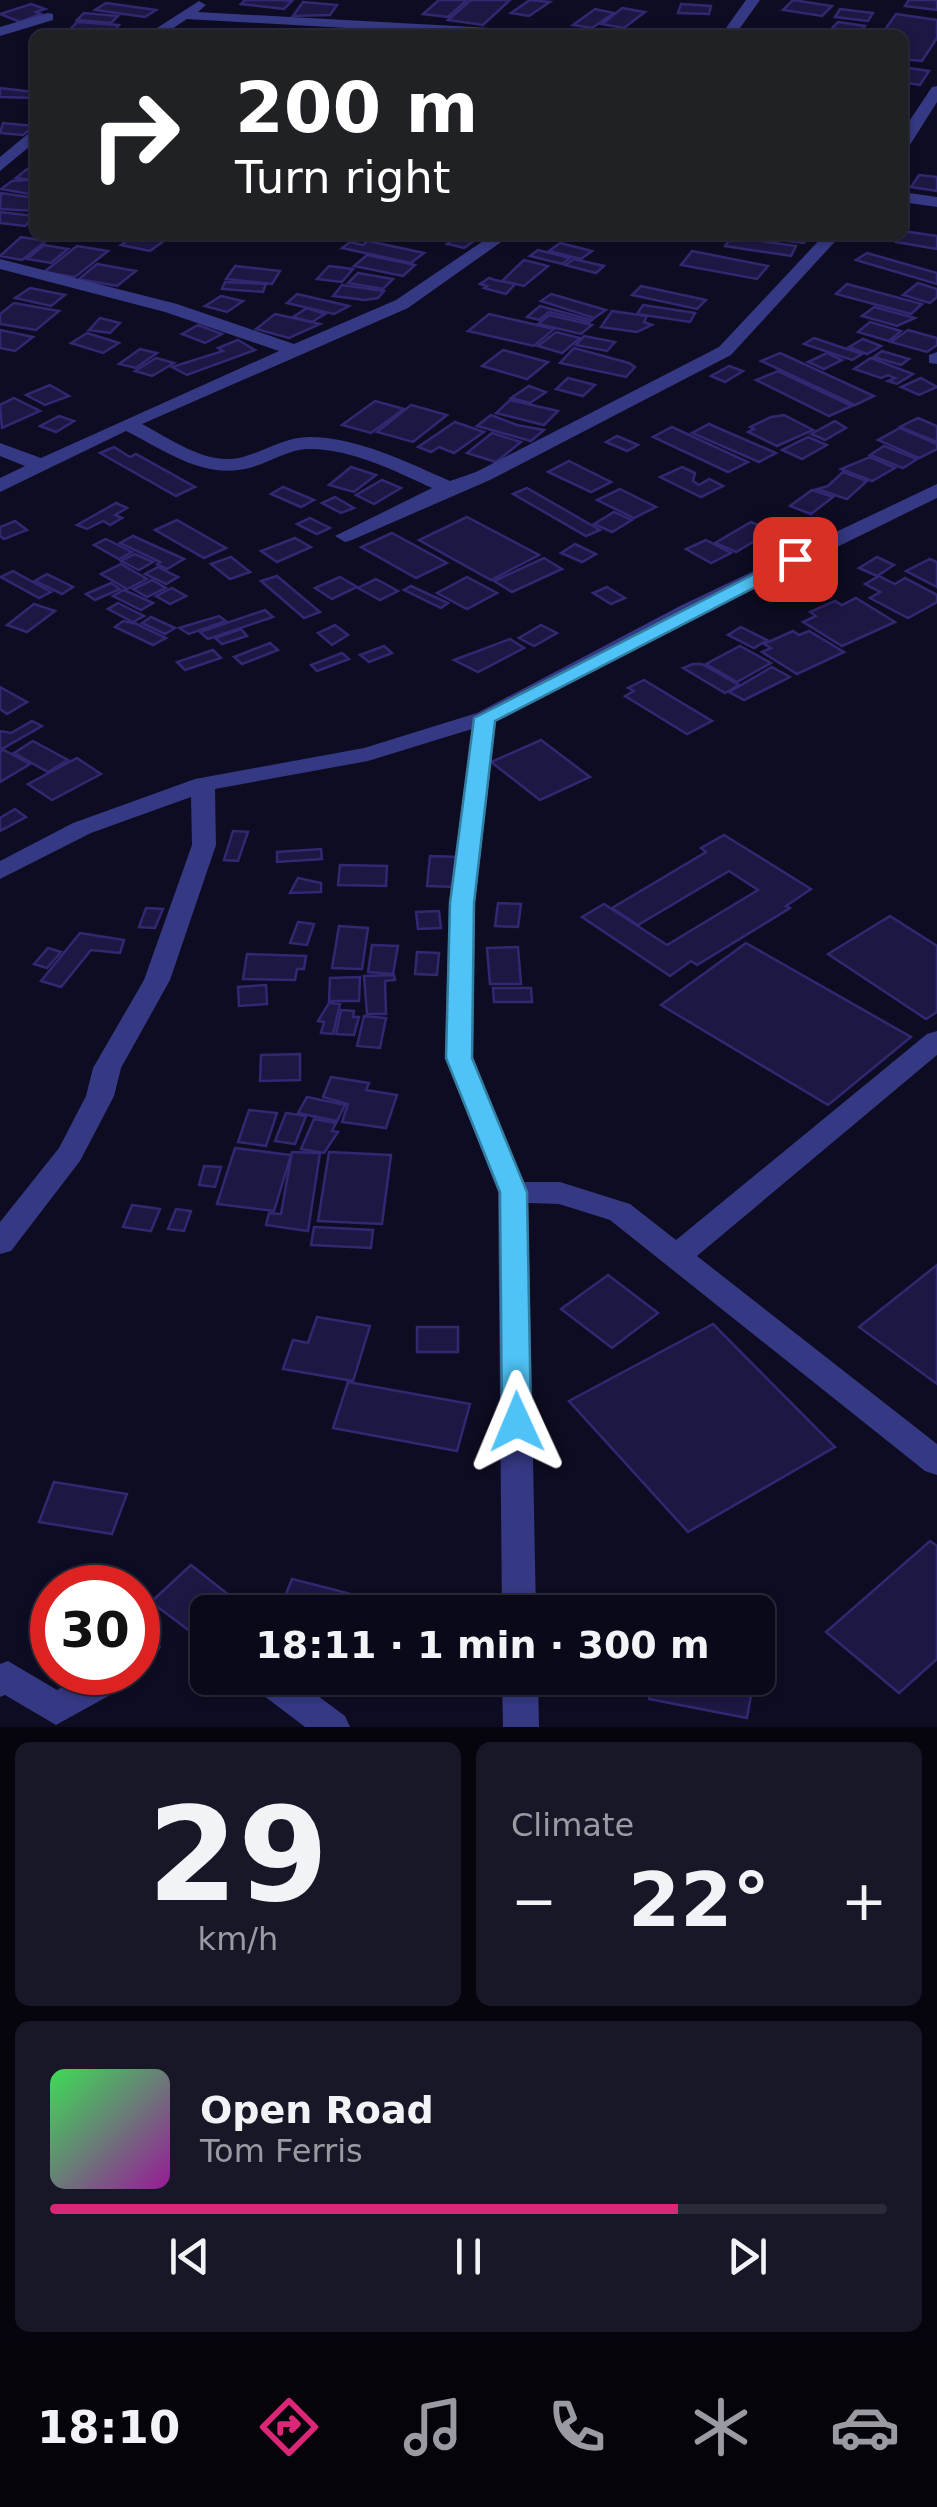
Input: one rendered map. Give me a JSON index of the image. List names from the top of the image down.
{
  "page": {
    "turn": ["200 m", "Turn right"],
    "limit": "30",
    "trip": "18:11 · 1 min · 300 m",
    "tile": [
      ["29", "km/h"],
      "Climate"
    ],
    "heat": ["−", "22°", "+"],
    "song": ["Open Road", "Tom Ferris"],
    "tabs": "18:10"
  }
}
